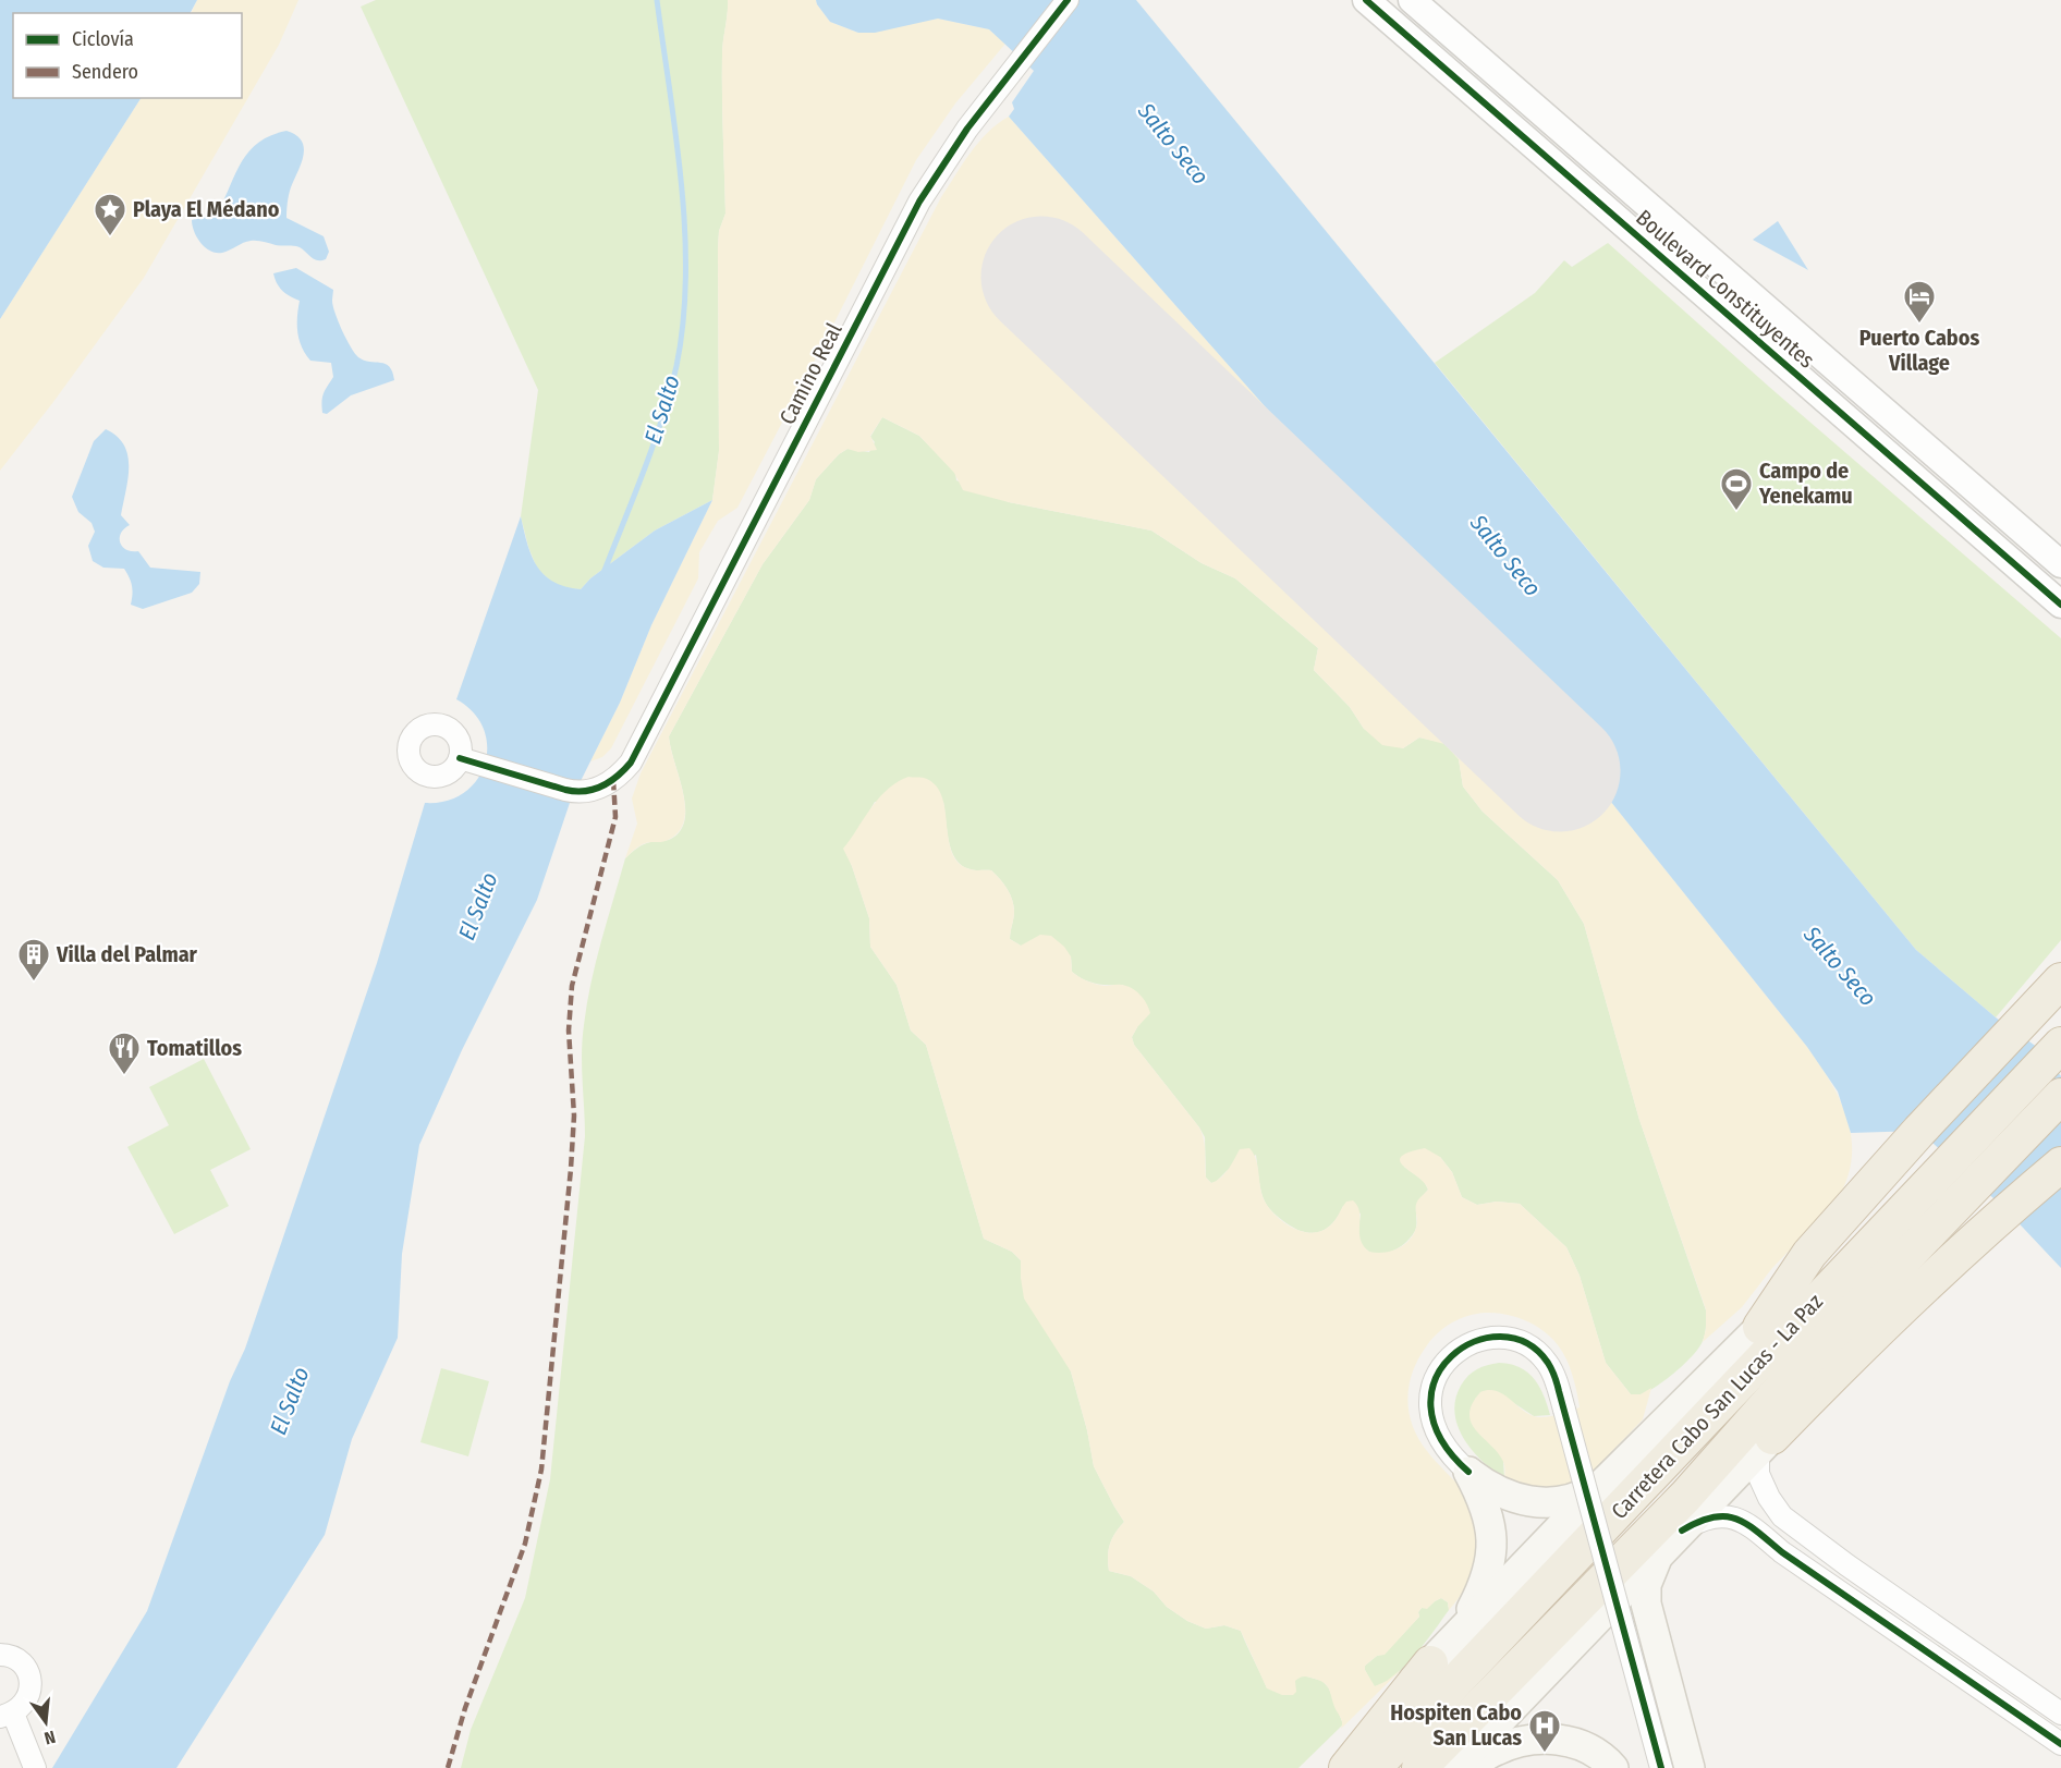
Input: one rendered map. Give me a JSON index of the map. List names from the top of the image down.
{
  "streets": {
    "highway": ["Carretera Cabo San Lucas - La Paz"],
    "street": ["Boulevard Constituyentes", "Camino Real"]
  },
  "water": ["Salto Seco", "El Salto"],
  "places": {
    "place": ["Playa El Médano"],
    "hotel": ["Puerto Cabos Village"],
    "sports": ["Campo de Yenekamu"],
    "building": ["Villa del Palmar"],
    "restaurant": ["Tomatillos"],
    "hospital": ["Hospiten Cabo San Lucas"]
  },
  "legend": ["Ciclovía", "Sendero"],
  "north": "bottom"
}
